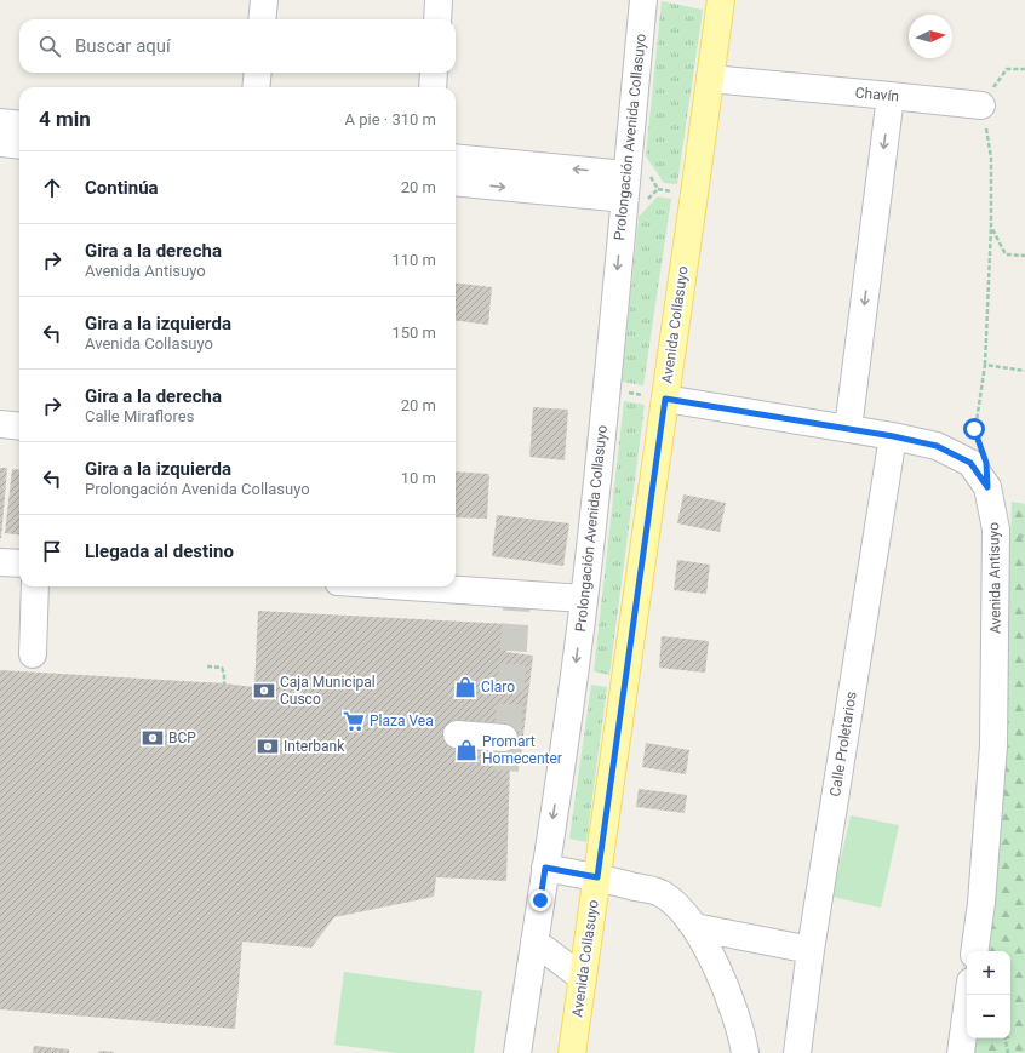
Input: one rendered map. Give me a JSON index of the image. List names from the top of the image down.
{
  "streets": {
    "main road": ["Avenida Collasuyo"],
    "street": [
      "Chavín",
      "Prolongación Avenida Collasuyo",
      "Avenida Antisuyo",
      "Calle Proletarios"
    ]
  },
  "crossings": [
    ["Chavín", "Avenida Collasuyo"],
    ["Avenida Collasuyo", "Avenida Antisuyo"],
    ["Avenida Antisuyo", "Calle Proletarios"]
  ],
  "one_way": ["Prolongación Avenida Collasuyo"],
  "places": {
    "shop": ["Claro", "Promart Homecenter"],
    "bank": ["Caja Municipal Cusco", "BCP", "Interbank"],
    "supermarket": ["Plaza Vea"]
  },
  "north": "right",
  "page": {
    "search": "Buscar aquí",
    "heading": ["4 min", "A pie · 310 m"],
    "list": [
      ["Continúa", "20 m"],
      ["Gira a la derecha", "Avenida Antisuyo", "110 m"],
      ["Gira a la izquierda", "Avenida Collasuyo", "150 m"],
      ["Gira a la derecha", "Calle Miraflores", "20 m"],
      ["Gira a la izquierda", "Prolongación Avenida Collasuyo", "10 m"],
      "Llegada al destino"
    ],
    "map_buttons": ["+", "−"]
  }
}
